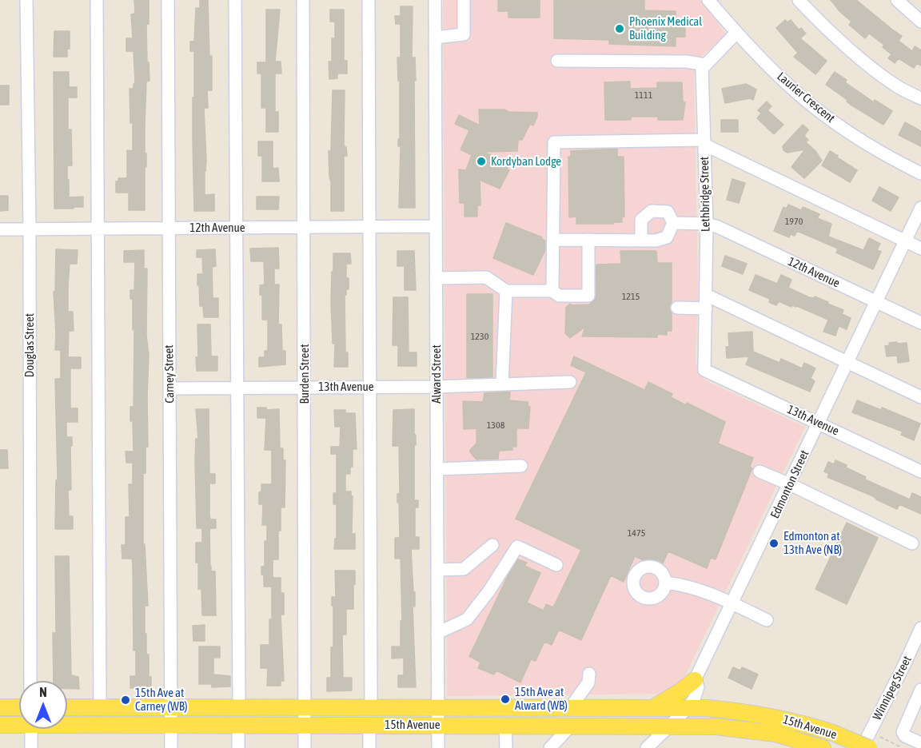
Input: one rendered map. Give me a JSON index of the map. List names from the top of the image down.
{
  "streets": {
    "main road": ["15th Avenue"],
    "street": [
      "Laurier Crescent",
      "Lethbridge Street",
      "12th Avenue",
      "Douglas Street",
      "Carney Street",
      "Burden Street",
      "Alward Street",
      "13th Avenue",
      "Edmonton Street",
      "Winnipeg Street"
    ]
  },
  "crossings": [
    ["Lethbridge Street", "12th Avenue"],
    ["Lethbridge Street", "13th Avenue"],
    ["12th Avenue", "Douglas Street"],
    ["12th Avenue", "Carney Street"],
    ["12th Avenue", "Burden Street"],
    ["12th Avenue", "Alward Street"],
    ["12th Avenue", "Edmonton Street"],
    ["Carney Street", "13th Avenue"],
    ["Carney Street", "15th Avenue"],
    ["Burden Street", "13th Avenue"],
    ["Burden Street", "15th Avenue"],
    ["Alward Street", "13th Avenue"],
    ["Alward Street", "15th Avenue"],
    ["13th Avenue", "Edmonton Street"],
    ["Edmonton Street", "15th Avenue"]
  ],
  "places": [
    "Phoenix Medical Building",
    "Kordyban Lodge",
    "Edmonton at 13th Ave (NB)",
    "15th Ave at Alward (WB)",
    "15th Ave at Carney (WB)"
  ],
  "house_numbers": [
    "1111",
    "1970",
    "1215",
    "1230",
    "1308",
    "1475"
  ],
  "north": "top"
}
